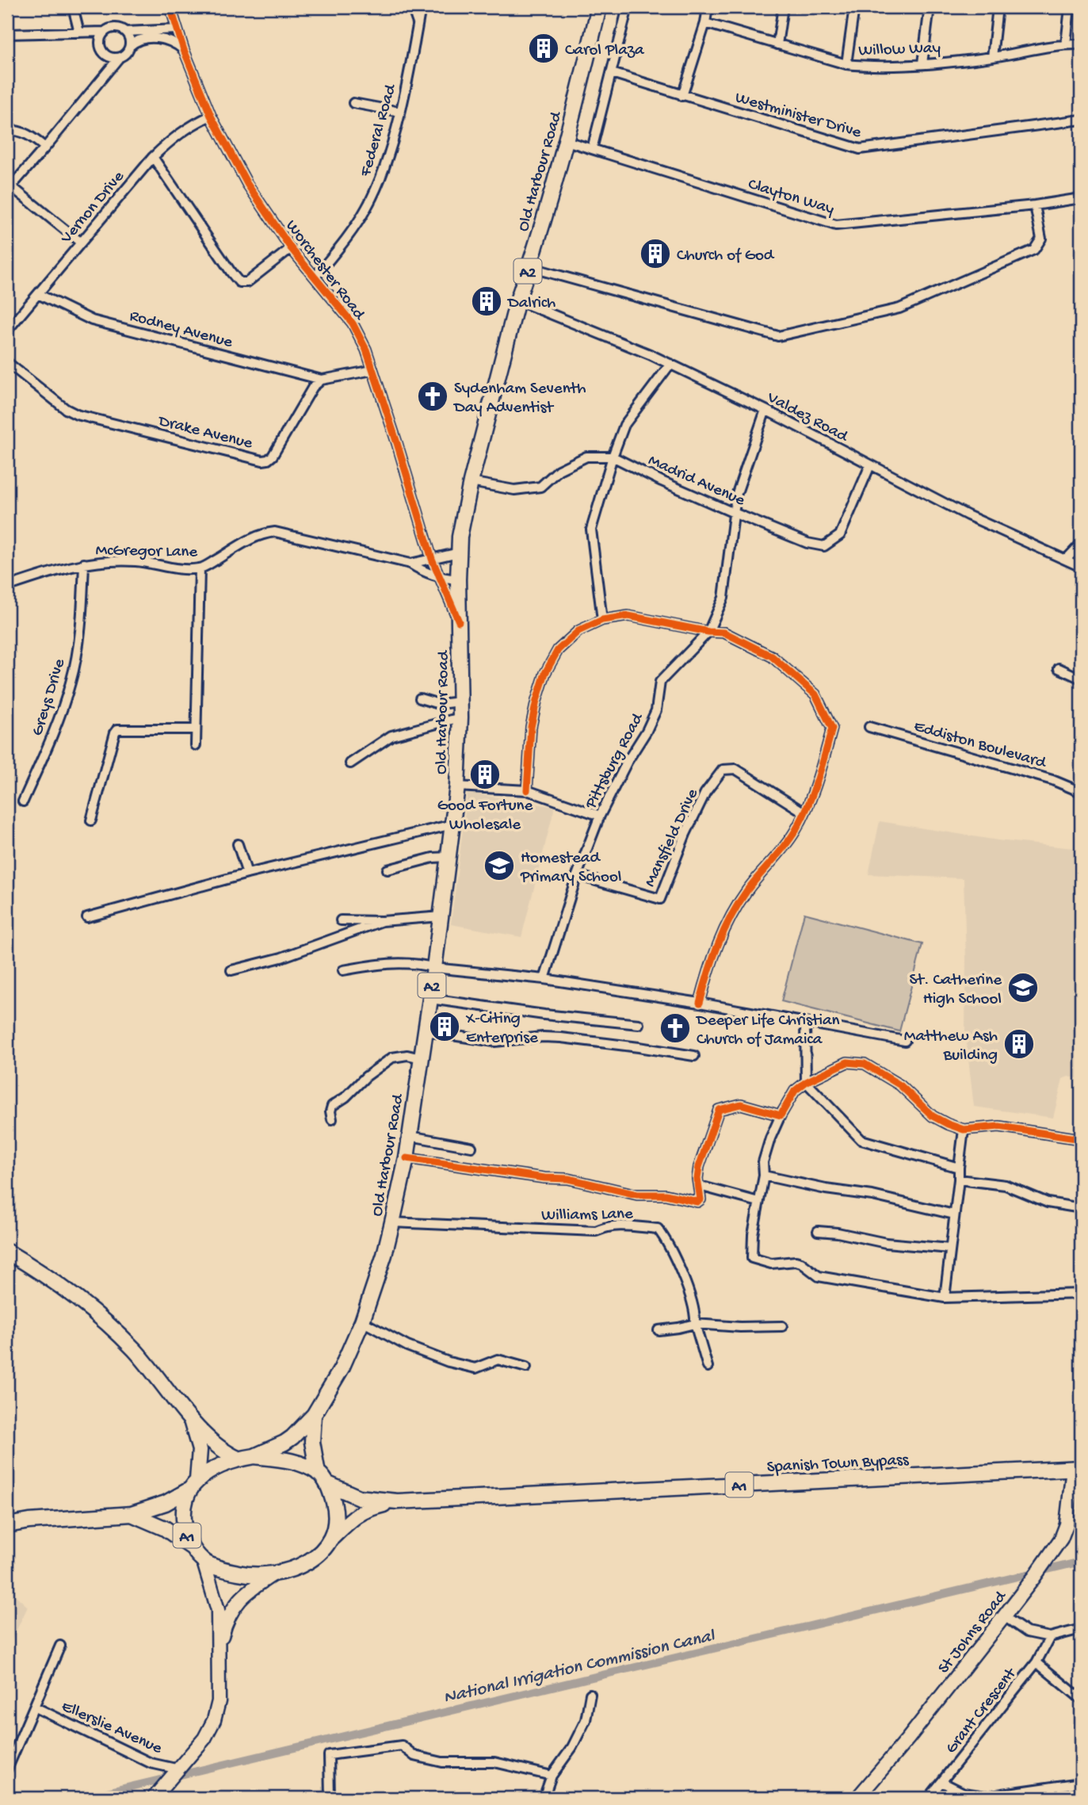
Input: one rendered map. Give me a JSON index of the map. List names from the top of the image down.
{
  "streets": {
    "main road": [
      "Old Harbour Road",
      "A2",
      "Spanish Town Bypass",
      "A1"
    ],
    "street": [
      "Willow Way",
      "Westminister Drive",
      "Federal Road",
      "Clayton Way",
      "Vernon Drive",
      "Worchester Road",
      "Rodney Avenue",
      "Valdez Road",
      "Drake Avenue",
      "Madrid Avenue",
      "McGregor Lane",
      "Greys Drive",
      "Eddiston Boulevard",
      "Pittsburg Road",
      "Mansfield Drive",
      "Williams Lane",
      "St Johns Road",
      "Grant Crescent",
      "Ellerslie Avenue"
    ]
  },
  "crossings": [
    ["Federal Road", "Worchester Road"],
    ["Old Harbour Road", "Clayton Way"],
    ["Old Harbour Road", "Worchester Road"],
    ["Old Harbour Road", "Valdez Road"],
    ["Old Harbour Road", "Madrid Avenue"],
    ["Old Harbour Road", "McGregor Lane"],
    ["Old Harbour Road", "Williams Lane"],
    ["Old Harbour Road", "Spanish Town Bypass"],
    ["Old Harbour Road", "A1"],
    ["Vernon Drive", "Worchester Road"],
    ["Vernon Drive", "Rodney Avenue"],
    ["Worchester Road", "McGregor Lane"],
    ["Rodney Avenue", "Drake Avenue"],
    ["Valdez Road", "Madrid Avenue"],
    ["Valdez Road", "Pittsburg Road"],
    ["Madrid Avenue", "Pittsburg Road"],
    ["McGregor Lane", "Greys Drive"],
    ["Pittsburg Road", "Mansfield Drive"],
    ["Spanish Town Bypass", "A1"],
    ["Spanish Town Bypass", "St Johns Road"]
  ],
  "water": ["National Irrigation Commission Canal"],
  "places": {
    "building": [
      "Carol Plaza",
      "Church of God",
      "Dalrich",
      "Good Fortune Wholesale",
      "X-Citing Enterprise",
      "Matthew Ash Building"
    ],
    "church": ["Sydenham Seventh Day Adventist", "Deeper Life Christian Church of Jamaica"],
    "school or university": ["Homestead Primary School", "St. Catherine High School"]
  }
}
